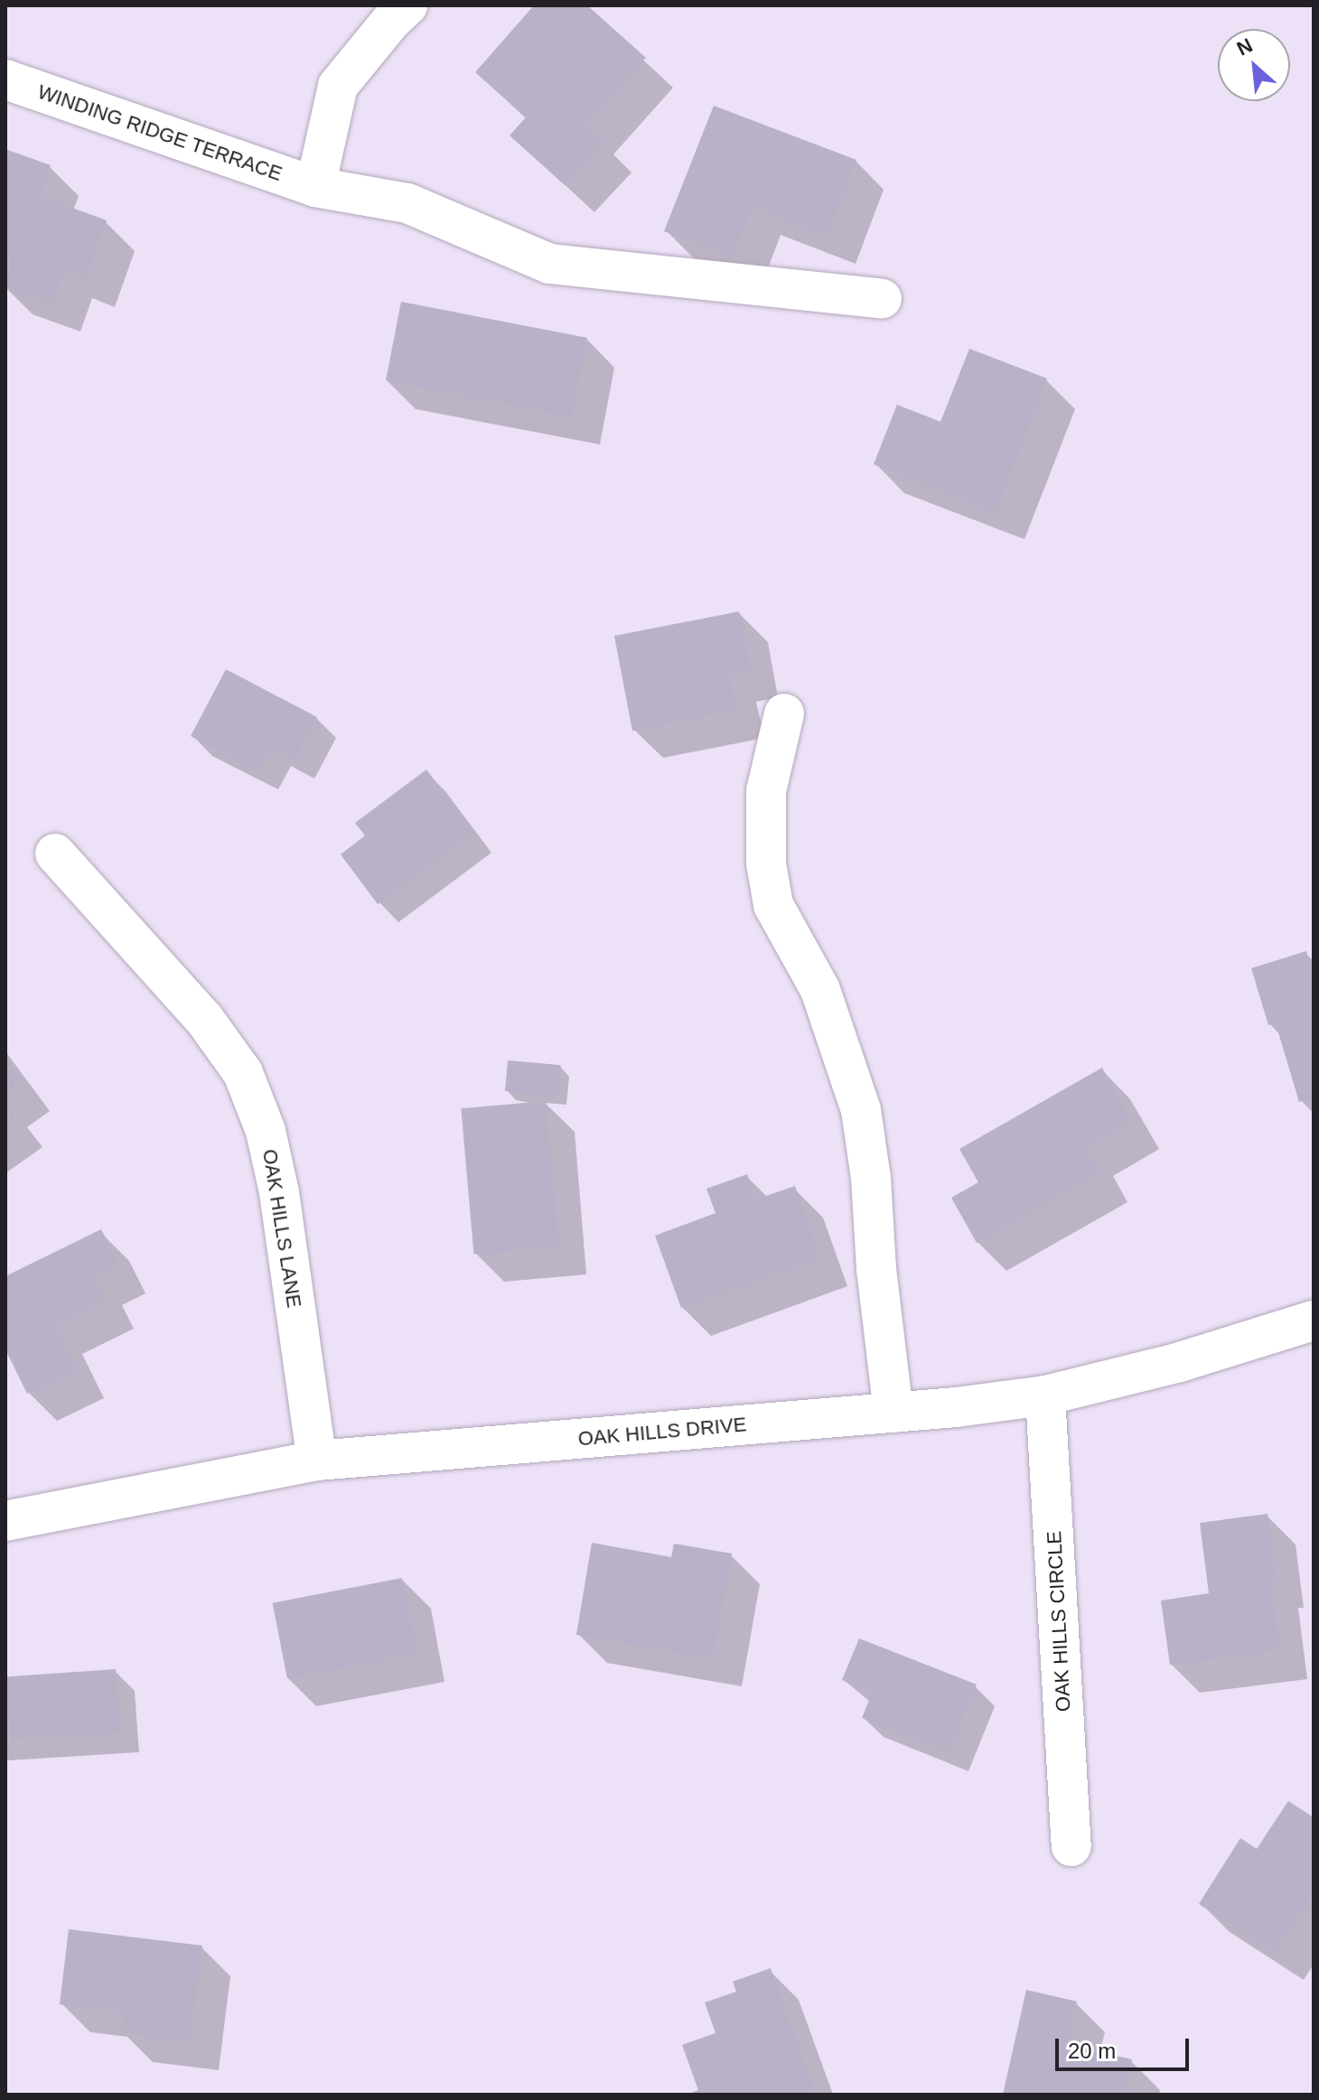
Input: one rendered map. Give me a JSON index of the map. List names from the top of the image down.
{
  "streets": {
    "street": [
      "WINDING RIDGE TERRACE",
      "OAK HILLS LANE",
      "OAK HILLS DRIVE",
      "OAK HILLS CIRCLE"
    ]
  },
  "crossings": [
    ["OAK HILLS LANE", "OAK HILLS DRIVE"],
    ["OAK HILLS DRIVE", "OAK HILLS CIRCLE"]
  ],
  "scale_bar": "20 m",
  "north": "top left"
}
